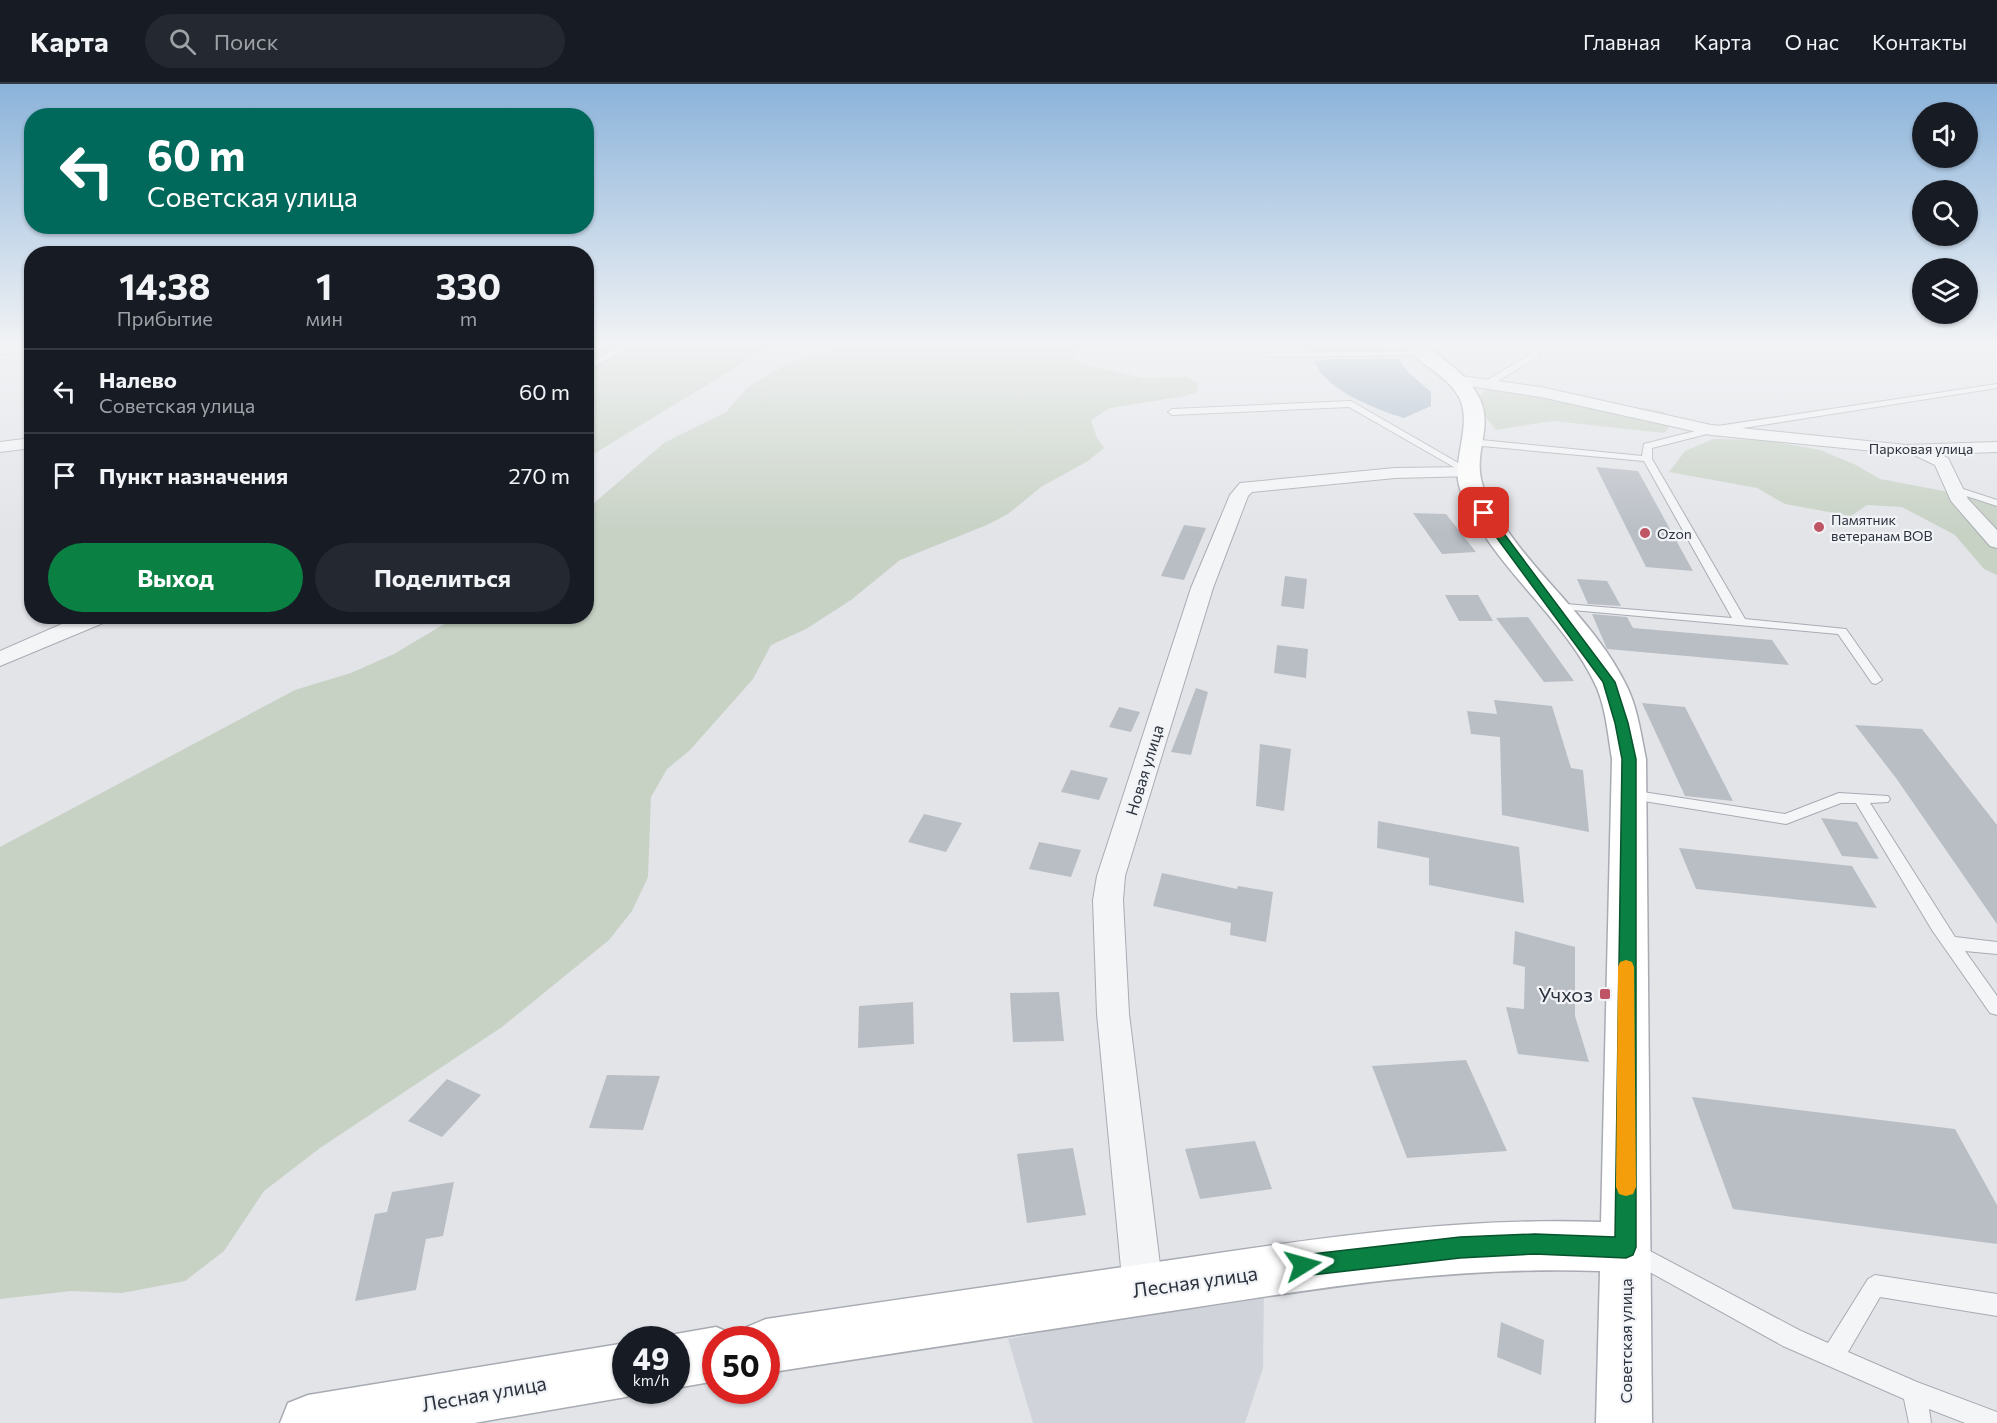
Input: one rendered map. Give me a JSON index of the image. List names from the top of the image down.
{
  "streets": {
    "main road": ["Лесная улица", "Советская улица"],
    "street": ["Парковая улица", "Новая улица"]
  },
  "crossings": [
    ["Новая улица", "Лесная улица"],
    ["Новая улица", "Советская улица"],
    ["Лесная улица", "Советская улица"]
  ],
  "places": {
    "other": ["Памятник ветеранам ВОВ", "Ozon"],
    "transit": ["Учхоз"]
  },
  "page": {
    "header": "Карта",
    "search": "Поиск",
    "nav": [
      "Главная",
      "Карта",
      "О нас",
      "Контакты"
    ],
    "turn": ["60 m", "Советская улица"],
    "eta": [
      "14:38",
      "Прибытие",
      "1",
      "мин",
      "330",
      "m"
    ],
    "list": [
      {
        "name": "Налево",
        "note": "Советская улица",
        "value": "60 m"
      },
      {
        "name": "Пункт назначения",
        "value": "270 m"
      }
    ],
    "buttons": ["Выход", "Поделиться"],
    "speed": "49 km/h",
    "limit": "50"
  }
}
